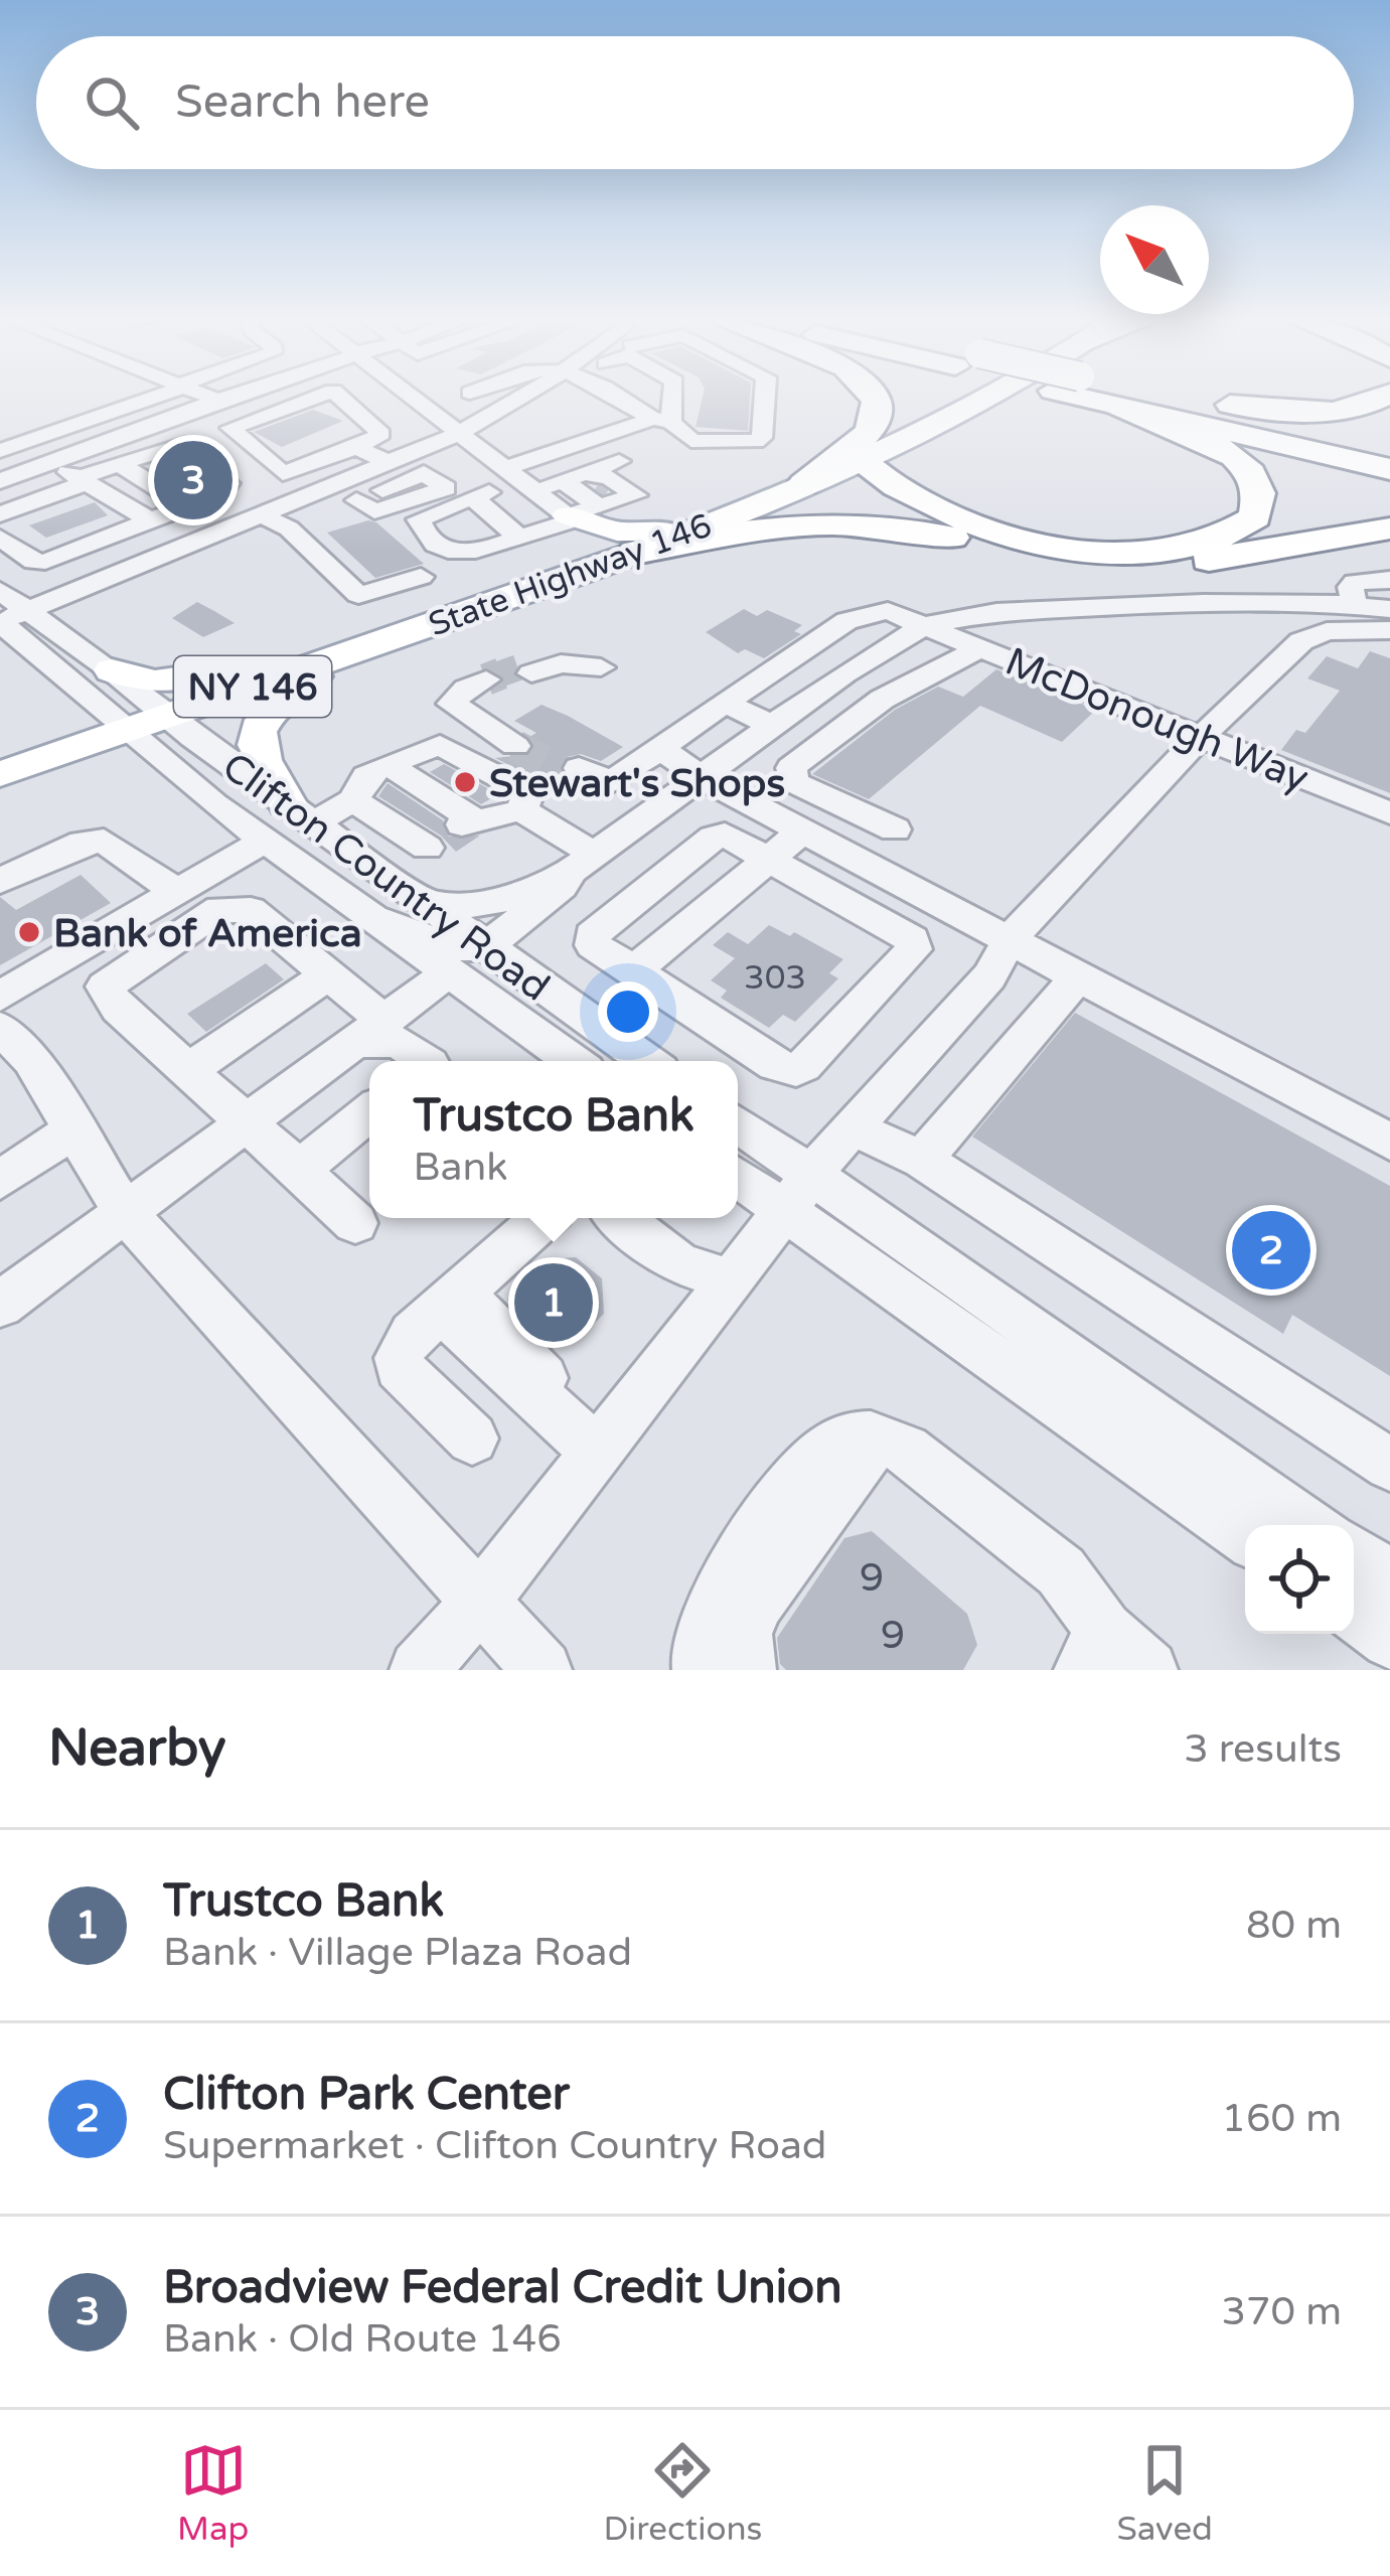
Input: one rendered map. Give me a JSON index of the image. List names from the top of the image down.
{
  "streets": {
    "main road": ["State Highway 146", "NY 146"],
    "street": ["McDonough Way", "Clifton Country Road"]
  },
  "crossings": [
    ["State Highway 146", "Clifton Country Road"]
  ],
  "places": ["Stewart's Shops", "Bank of America"],
  "house_numbers": ["303", "9", "9"],
  "north": "top left",
  "page": {
    "search": "Search here",
    "pins": ["3", "2", "1"],
    "popup": ["Trustco Bank", "Bank"],
    "heading": ["Nearby", "3 results"],
    "list": [
      {
        "mark": "1",
        "name": "Trustco Bank",
        "note": "Bank · Village Plaza Road",
        "value": "80 m"
      },
      {
        "mark": "2",
        "name": "Clifton Park Center",
        "note": "Supermarket · Clifton Country Road",
        "value": "160 m"
      },
      {
        "mark": "3",
        "name": "Broadview Federal Credit Union",
        "note": "Bank · Old Route 146",
        "value": "370 m"
      }
    ],
    "nav": ["Map", "Directions", "Saved"]
  }
}
